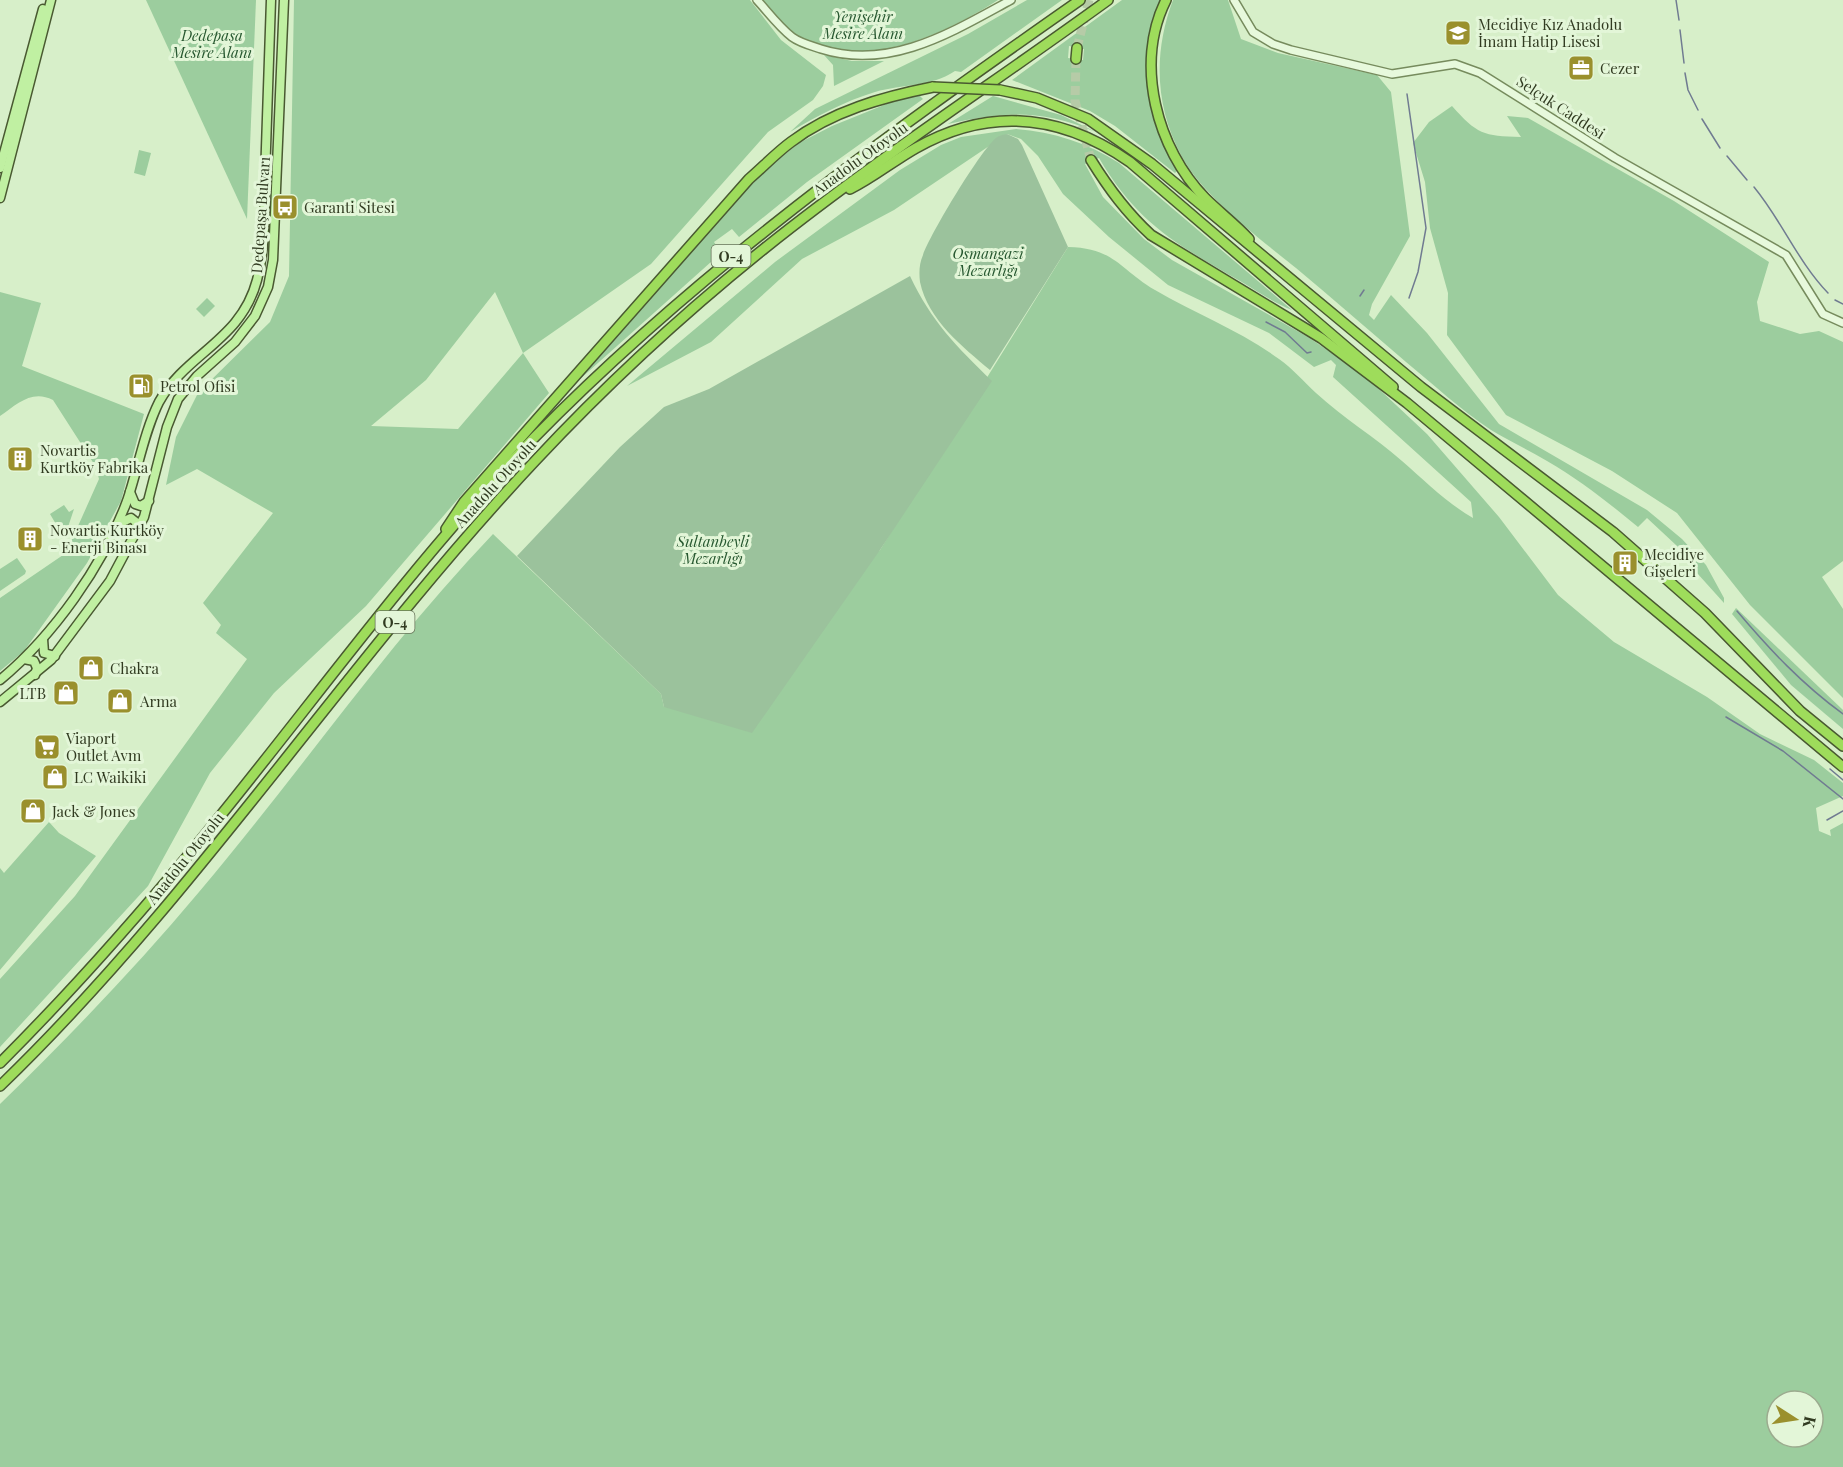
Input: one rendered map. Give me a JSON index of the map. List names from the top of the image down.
{
  "streets": {
    "highway": ["Anadolu Otoyolu", "O-4"],
    "main road": ["Dedepaşa Bulvarı"],
    "street": ["Selçuk Caddesi"]
  },
  "parks": [
    "Yenişehir Mesire Alanı",
    "Dedepaşa Mesire Alanı",
    "Osmangazi Mezarlığı",
    "Sultanbeyli Mezarlığı"
  ],
  "places": {
    "school or university": ["Mecidiye Kız Anadolu İmam Hatip Lisesi"],
    "office": ["Cezer"],
    "bus stop": ["Garanti Sitesi"],
    "fuel station": ["Petrol Ofisi"],
    "building": ["Novartis Kurtköy Fabrika", "Novartis Kurtköy - Enerji Binası", "Mecidiye Gişeleri"],
    "shop": [
      "Chakra",
      "LTB",
      "Arma",
      "LC Waikiki",
      "Jack & Jones"
    ],
    "supermarket": ["Viaport Outlet Avm"]
  },
  "north": "right"
}
